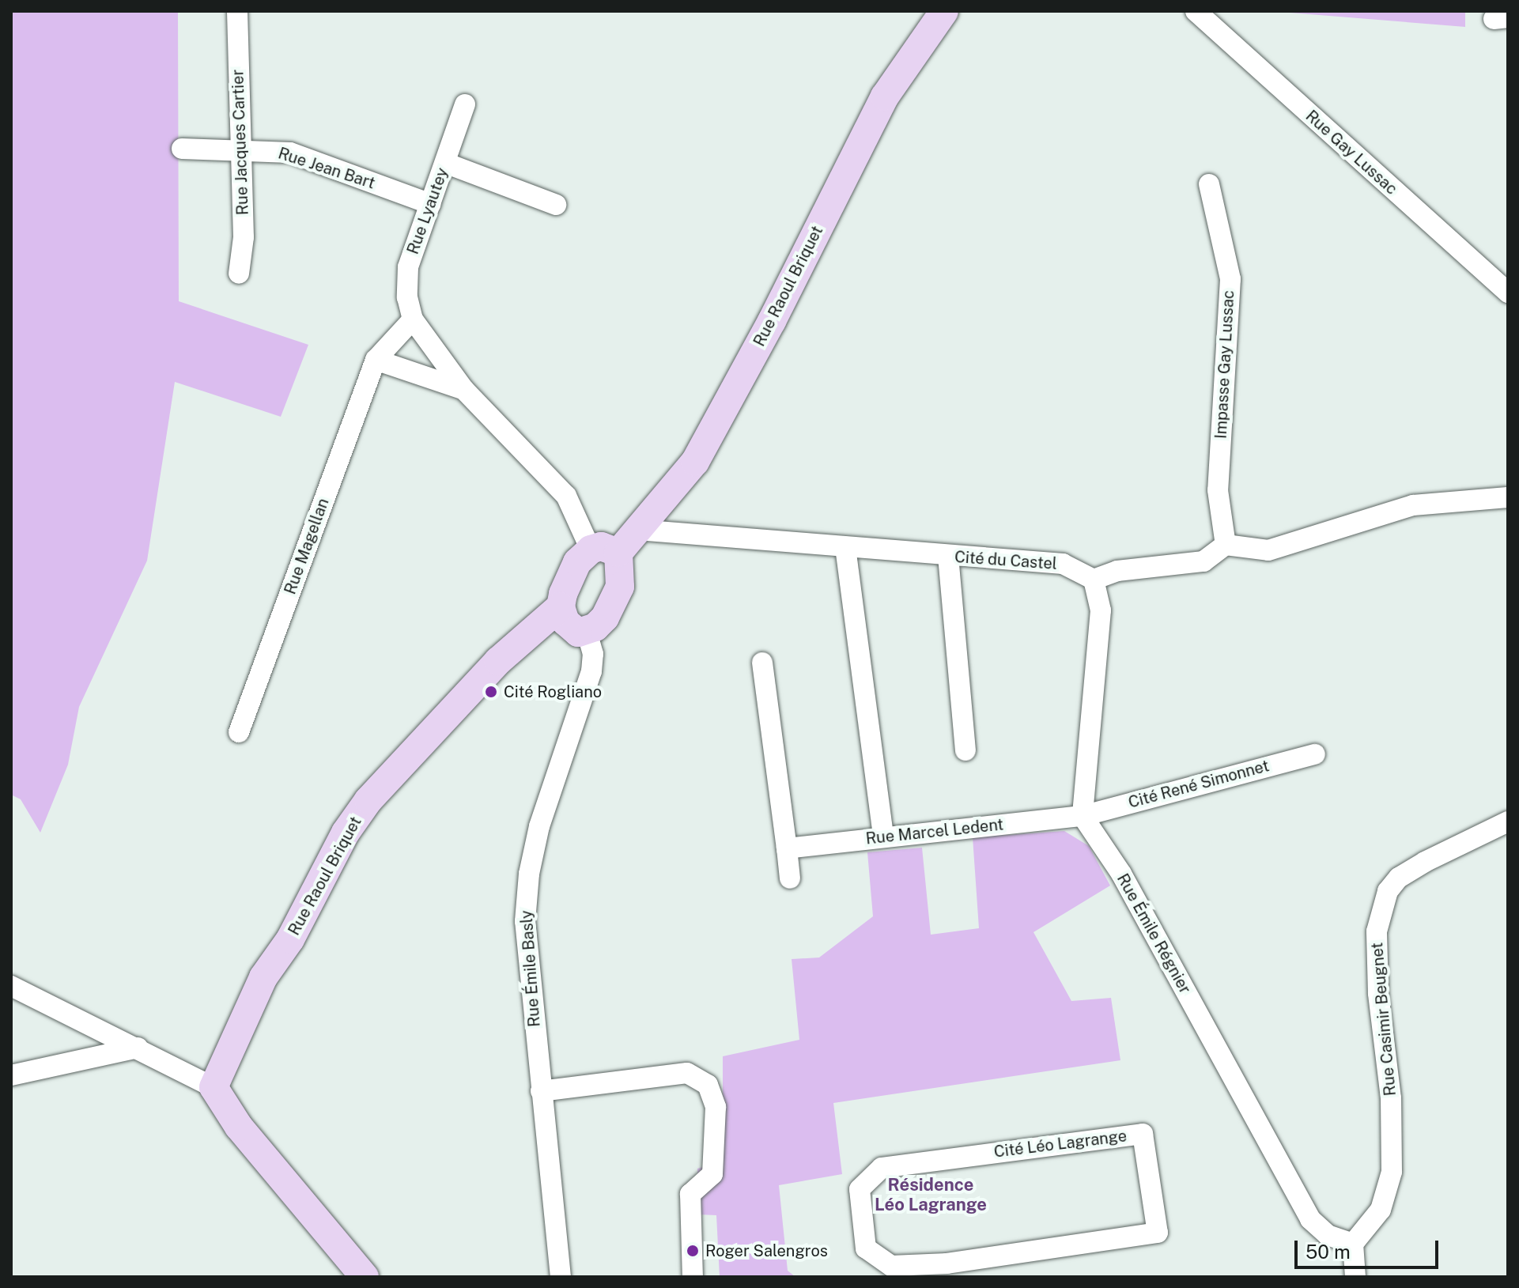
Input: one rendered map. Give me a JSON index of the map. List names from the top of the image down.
{
  "streets": {
    "main road": ["Rue Raoul Briquet"],
    "street": [
      "Rue Jacques Cartier",
      "Rue Gay Lussac",
      "Rue Jean Bart",
      "Rue Lyautey",
      "Impasse Gay Lussac",
      "Rue Magellan",
      "Cité du Castel",
      "Cité René Simonnet",
      "Rue Marcel Ledent",
      "Rue Émile Régnier",
      "Rue Émile Basly",
      "Rue Casimir Beugnet",
      "Cité Léo Lagrange"
    ]
  },
  "crossings": [
    ["Rue Jacques Cartier", "Rue Jean Bart"],
    ["Rue Jean Bart", "Rue Lyautey"],
    ["Rue Raoul Briquet", "Cité du Castel"],
    ["Rue Raoul Briquet", "Rue Émile Basly"],
    ["Cité René Simonnet", "Rue Marcel Ledent"],
    ["Cité René Simonnet", "Rue Émile Régnier"],
    ["Rue Marcel Ledent", "Rue Émile Régnier"],
    ["Rue Émile Régnier", "Rue Casimir Beugnet"]
  ],
  "districts": ["Résidence Léo Lagrange"],
  "places": ["Cité Rogliano", "Roger Salengros"],
  "scale_bar": "50 m"
}
